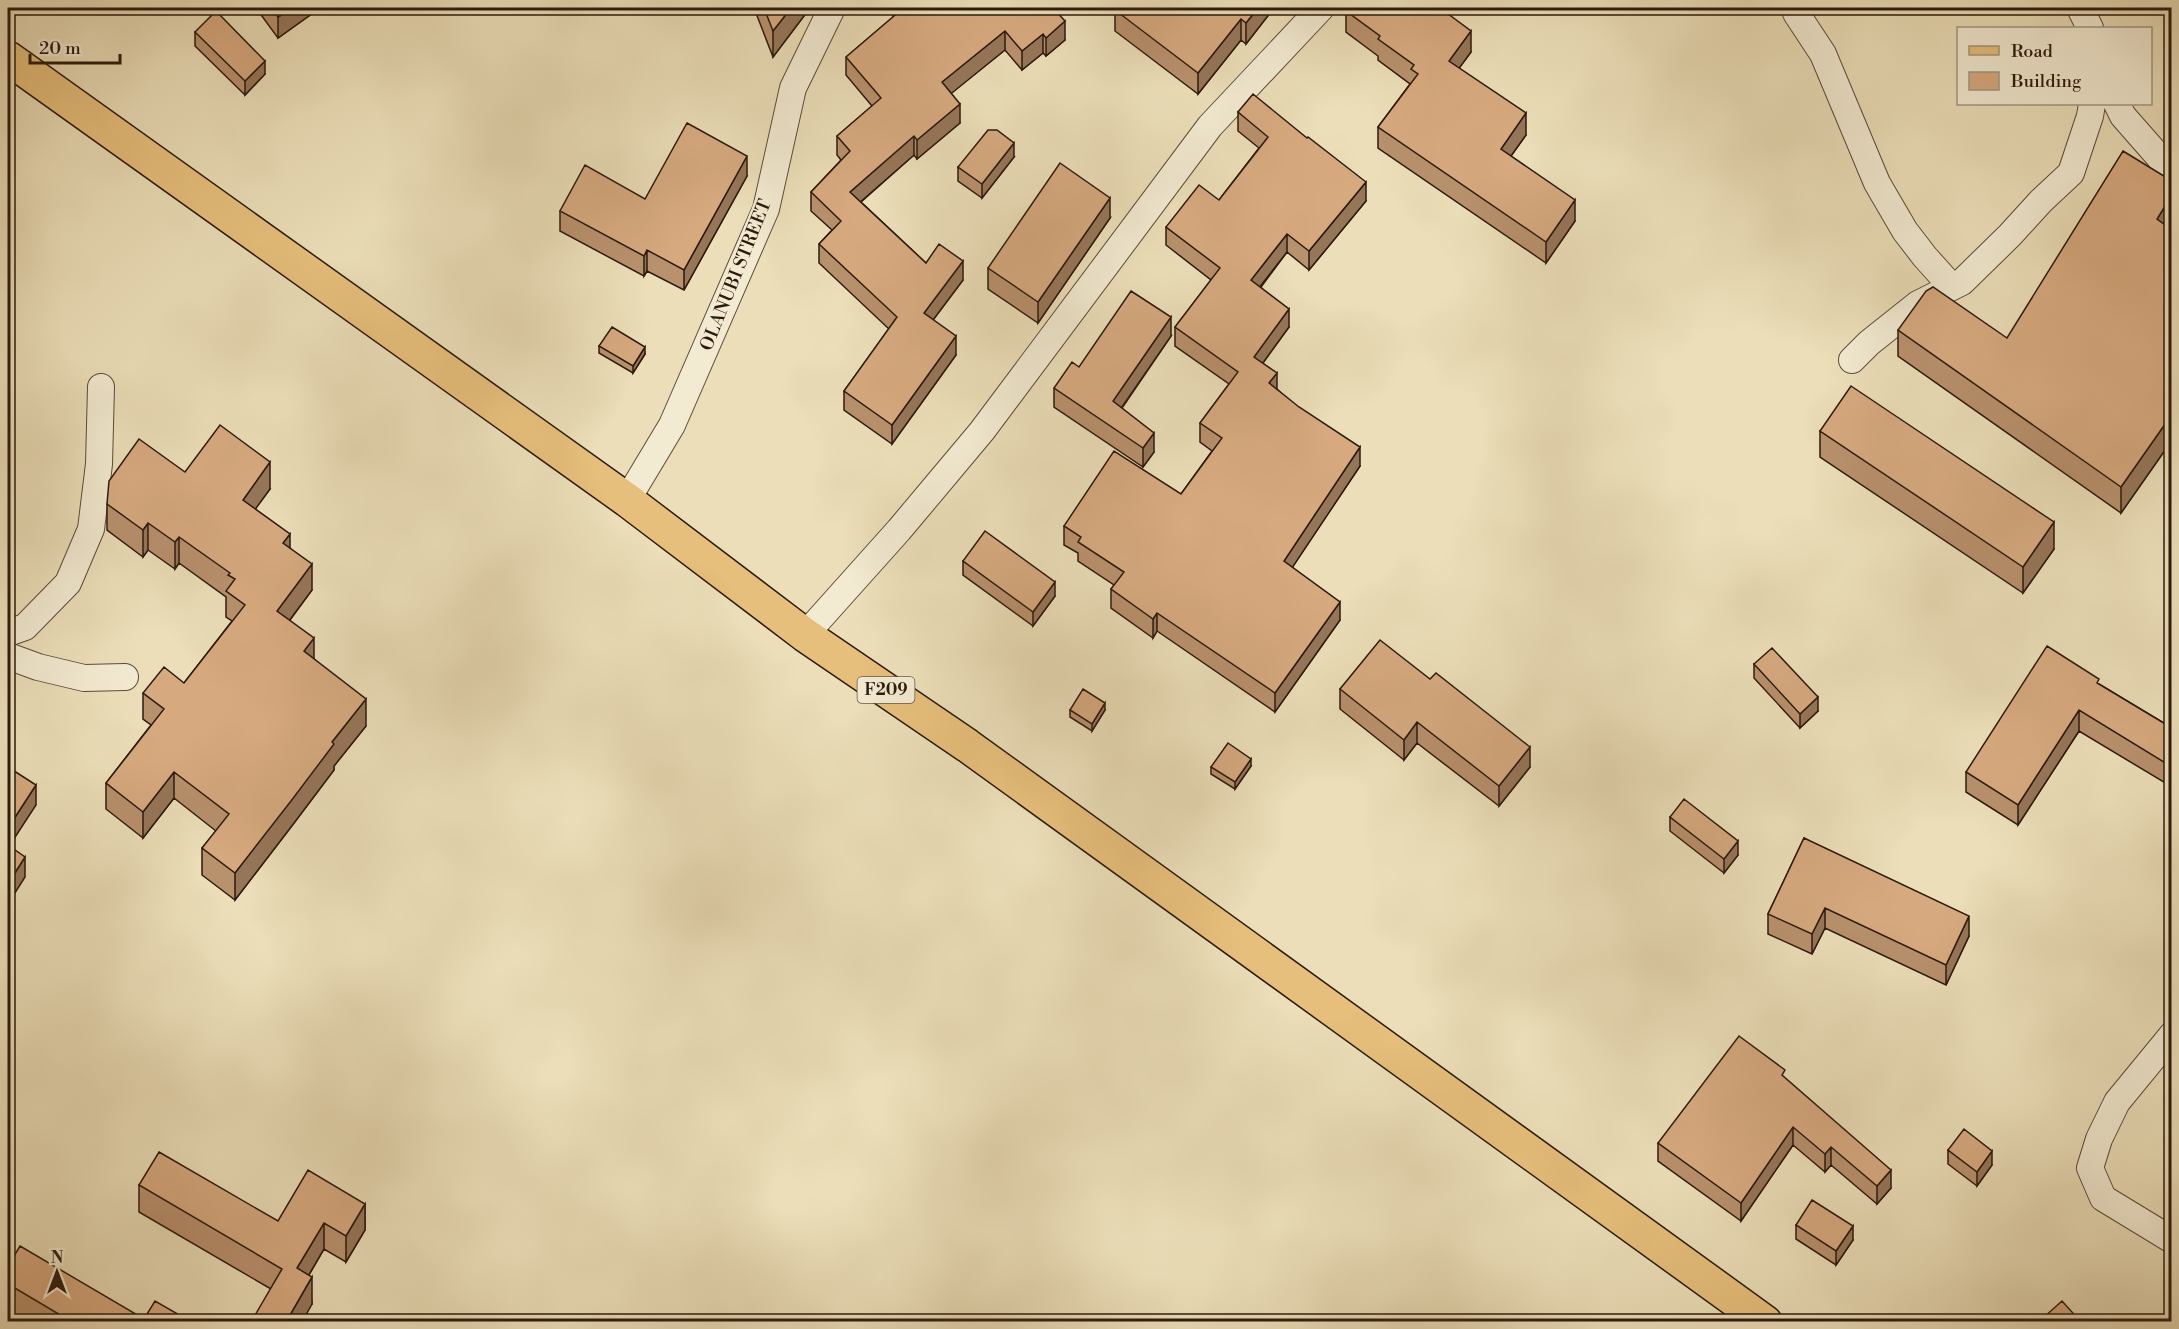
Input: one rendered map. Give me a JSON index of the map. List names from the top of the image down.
{
  "streets": {
    "main road": ["F209"],
    "street": ["OLANUBI STREET"]
  },
  "crossings": [
    ["OLANUBI STREET", "F209"]
  ],
  "legend": ["Road", "Building"],
  "scale_bar": "20 m",
  "north": "top"
}
